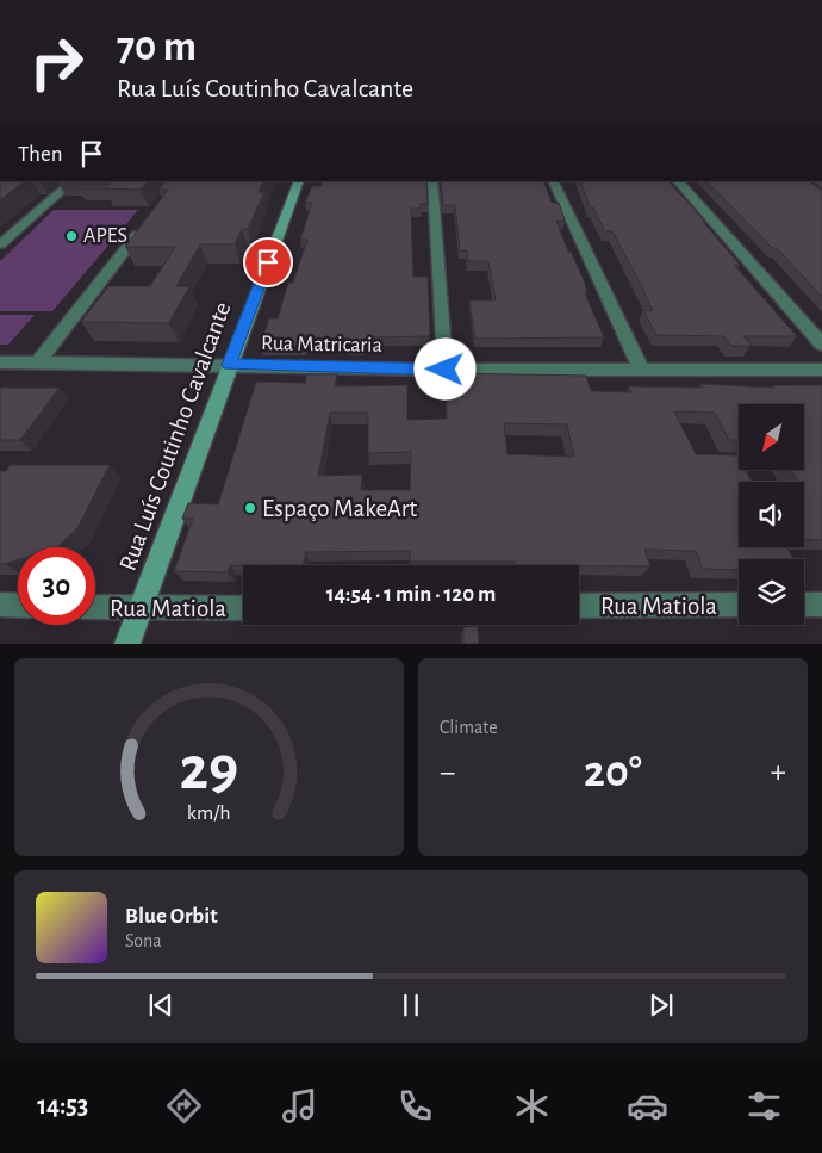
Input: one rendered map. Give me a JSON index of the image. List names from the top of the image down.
{
  "streets": {
    "main road": ["Rua Luís Coutinho Cavalcante"],
    "street": ["Rua Matricaria", "Rua Matiola"]
  },
  "crossings": [
    ["Rua Matricaria", "Rua Luís Coutinho Cavalcante"],
    ["Rua Luís Coutinho Cavalcante", "Rua Matiola"]
  ],
  "places": ["APES", "Espaço MakeArt"],
  "north": "bottom left",
  "page": {
    "turn": ["70 m", "Rua Luís Coutinho Cavalcante"],
    "then": "Then",
    "limit": "30",
    "trip": "14:54 · 1 min · 120 m",
    "tile": "Climate",
    "heat": ["−", "20°", "+"],
    "song": ["Blue Orbit", "Sona"],
    "tabs": "14:53",
    "gauge": ["29", "km/h"]
  }
}
